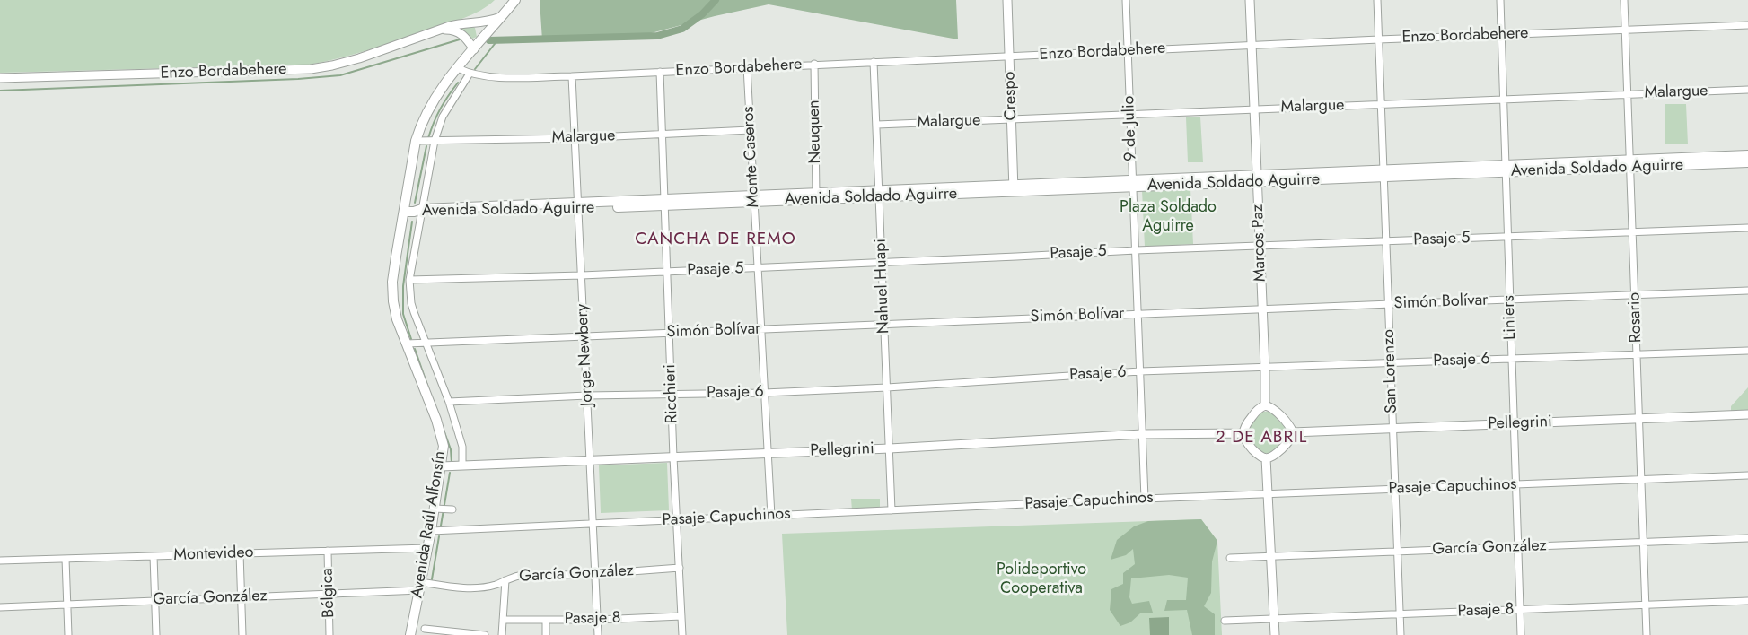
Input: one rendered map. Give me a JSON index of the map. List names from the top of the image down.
{
  "streets": {
    "main road": ["Avenida Soldado Aguirre", "Avenida Raúl Alfonsín"],
    "street": [
      "Enzo Bordabehere",
      "Malargue",
      "Crespo",
      "9 de Julio",
      "Neuquen",
      "Monte Caseros",
      "Pasaje 5",
      "Marcos Paz",
      "Nahuel Huapi",
      "Simón Bolívar",
      "Liniers",
      "Rosario",
      "Jorge Newbery",
      "Pasaje 6",
      "San Lorenzo",
      "Ricchieri",
      "Pellegrini",
      "Pasaje Capuchinos",
      "García González",
      "Montevideo",
      "Bélgica",
      "Pasaje 8"
    ]
  },
  "crossings": [
    ["Enzo Bordabehere", "Crespo"],
    ["Enzo Bordabehere", "9 de Julio"],
    ["Enzo Bordabehere", "Neuquen"],
    ["Enzo Bordabehere", "Monte Caseros"],
    ["Enzo Bordabehere", "Marcos Paz"],
    ["Enzo Bordabehere", "Nahuel Huapi"],
    ["Enzo Bordabehere", "Liniers"],
    ["Enzo Bordabehere", "Rosario"],
    ["Enzo Bordabehere", "Jorge Newbery"],
    ["Enzo Bordabehere", "San Lorenzo"],
    ["Enzo Bordabehere", "Ricchieri"],
    ["Enzo Bordabehere", "Avenida Raúl Alfonsín"],
    ["Malargue", "Crespo"],
    ["Malargue", "9 de Julio"],
    ["Malargue", "Monte Caseros"],
    ["Malargue", "Marcos Paz"],
    ["Malargue", "Nahuel Huapi"],
    ["Malargue", "Liniers"],
    ["Malargue", "Rosario"],
    ["Malargue", "Jorge Newbery"],
    ["Malargue", "San Lorenzo"],
    ["Malargue", "Ricchieri"],
    ["Malargue", "Avenida Raúl Alfonsín"],
    ["Crespo", "Avenida Soldado Aguirre"],
    ["9 de Julio", "Avenida Soldado Aguirre"],
    ["9 de Julio", "Pasaje 5"],
    ["9 de Julio", "Simón Bolívar"],
    ["9 de Julio", "Pasaje 6"],
    ["9 de Julio", "Pellegrini"],
    ["9 de Julio", "Pasaje Capuchinos"],
    ["Neuquen", "Avenida Soldado Aguirre"],
    ["Monte Caseros", "Avenida Soldado Aguirre"],
    ["Monte Caseros", "Pasaje 5"],
    ["Monte Caseros", "Simón Bolívar"],
    ["Monte Caseros", "Pasaje 6"],
    ["Monte Caseros", "Pellegrini"],
    ["Monte Caseros", "Pasaje Capuchinos"],
    ["Avenida Soldado Aguirre", "Marcos Paz"],
    ["Avenida Soldado Aguirre", "Nahuel Huapi"],
    ["Avenida Soldado Aguirre", "Liniers"],
    ["Avenida Soldado Aguirre", "Rosario"],
    ["Avenida Soldado Aguirre", "Jorge Newbery"],
    ["Avenida Soldado Aguirre", "San Lorenzo"],
    ["Avenida Soldado Aguirre", "Ricchieri"],
    ["Avenida Soldado Aguirre", "Avenida Raúl Alfonsín"],
    ["Pasaje 5", "Marcos Paz"],
    ["Pasaje 5", "Nahuel Huapi"],
    ["Pasaje 5", "Liniers"],
    ["Pasaje 5", "Rosario"],
    ["Pasaje 5", "Jorge Newbery"],
    ["Pasaje 5", "San Lorenzo"],
    ["Pasaje 5", "Ricchieri"],
    ["Marcos Paz", "Simón Bolívar"],
    ["Marcos Paz", "Pasaje 6"],
    ["Marcos Paz", "Pellegrini"],
    ["Nahuel Huapi", "Simón Bolívar"],
    ["Nahuel Huapi", "Pasaje 6"],
    ["Nahuel Huapi", "Pellegrini"],
    ["Nahuel Huapi", "Pasaje Capuchinos"],
    ["Simón Bolívar", "Liniers"],
    ["Simón Bolívar", "Rosario"],
    ["Simón Bolívar", "Jorge Newbery"],
    ["Simón Bolívar", "San Lorenzo"],
    ["Simón Bolívar", "Ricchieri"],
    ["Simón Bolívar", "Avenida Raúl Alfonsín"],
    ["Liniers", "Pasaje 6"],
    ["Liniers", "Pellegrini"],
    ["Liniers", "Pasaje Capuchinos"],
    ["Liniers", "García González"],
    ["Liniers", "Pasaje 8"],
    ["Rosario", "Pasaje 6"],
    ["Rosario", "Pellegrini"],
    ["Rosario", "Pasaje Capuchinos"],
    ["Rosario", "García González"],
    ["Rosario", "Pasaje 8"],
    ["Jorge Newbery", "Pasaje 6"],
    ["Jorge Newbery", "Pellegrini"],
    ["Jorge Newbery", "Pasaje Capuchinos"],
    ["Jorge Newbery", "García González"],
    ["Jorge Newbery", "Pasaje 8"],
    ["Pasaje 6", "San Lorenzo"],
    ["Pasaje 6", "Ricchieri"],
    ["San Lorenzo", "Pellegrini"],
    ["San Lorenzo", "Pasaje Capuchinos"],
    ["San Lorenzo", "García González"],
    ["San Lorenzo", "Pasaje 8"],
    ["Ricchieri", "Pellegrini"],
    ["Ricchieri", "Pasaje Capuchinos"],
    ["Ricchieri", "García González"],
    ["Ricchieri", "Pasaje 8"],
    ["Pellegrini", "Avenida Raúl Alfonsín"],
    ["Pasaje Capuchinos", "Avenida Raúl Alfonsín"],
    ["Avenida Raúl Alfonsín", "García González"],
    ["Avenida Raúl Alfonsín", "Montevideo"],
    ["García González", "Bélgica"],
    ["Montevideo", "Bélgica"]
  ],
  "districts": ["CANCHA DE REMO", "2 DE ABRIL"],
  "parks": ["Plaza Soldado Aguirre", "Polideportivo Cooperativa"]
}
